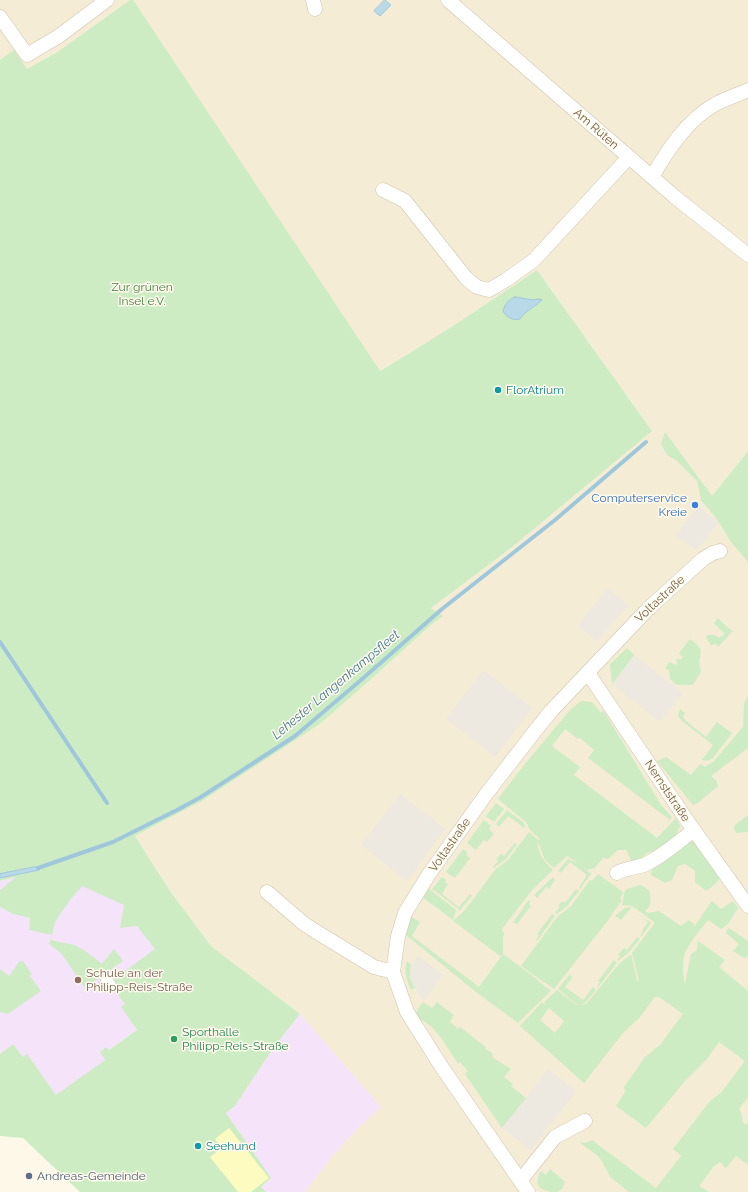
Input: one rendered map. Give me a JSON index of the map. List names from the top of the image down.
{
  "streets": {
    "street": ["Am Rüten", "Voltastraße", "Nernststraße"]
  },
  "crossings": [
    ["Voltastraße", "Nernststraße"]
  ],
  "water": ["Lehester Langenkampsfleet"],
  "parks": ["Zur grünen Insel e.V."],
  "places": [
    "FlorAtrium",
    "Computerservice Kreie",
    "Schule an der Philipp-Reis-Straße",
    "Sporthalle Philipp-Reis-Straße",
    "Seehund",
    "Andreas-Gemeinde"
  ]
}
